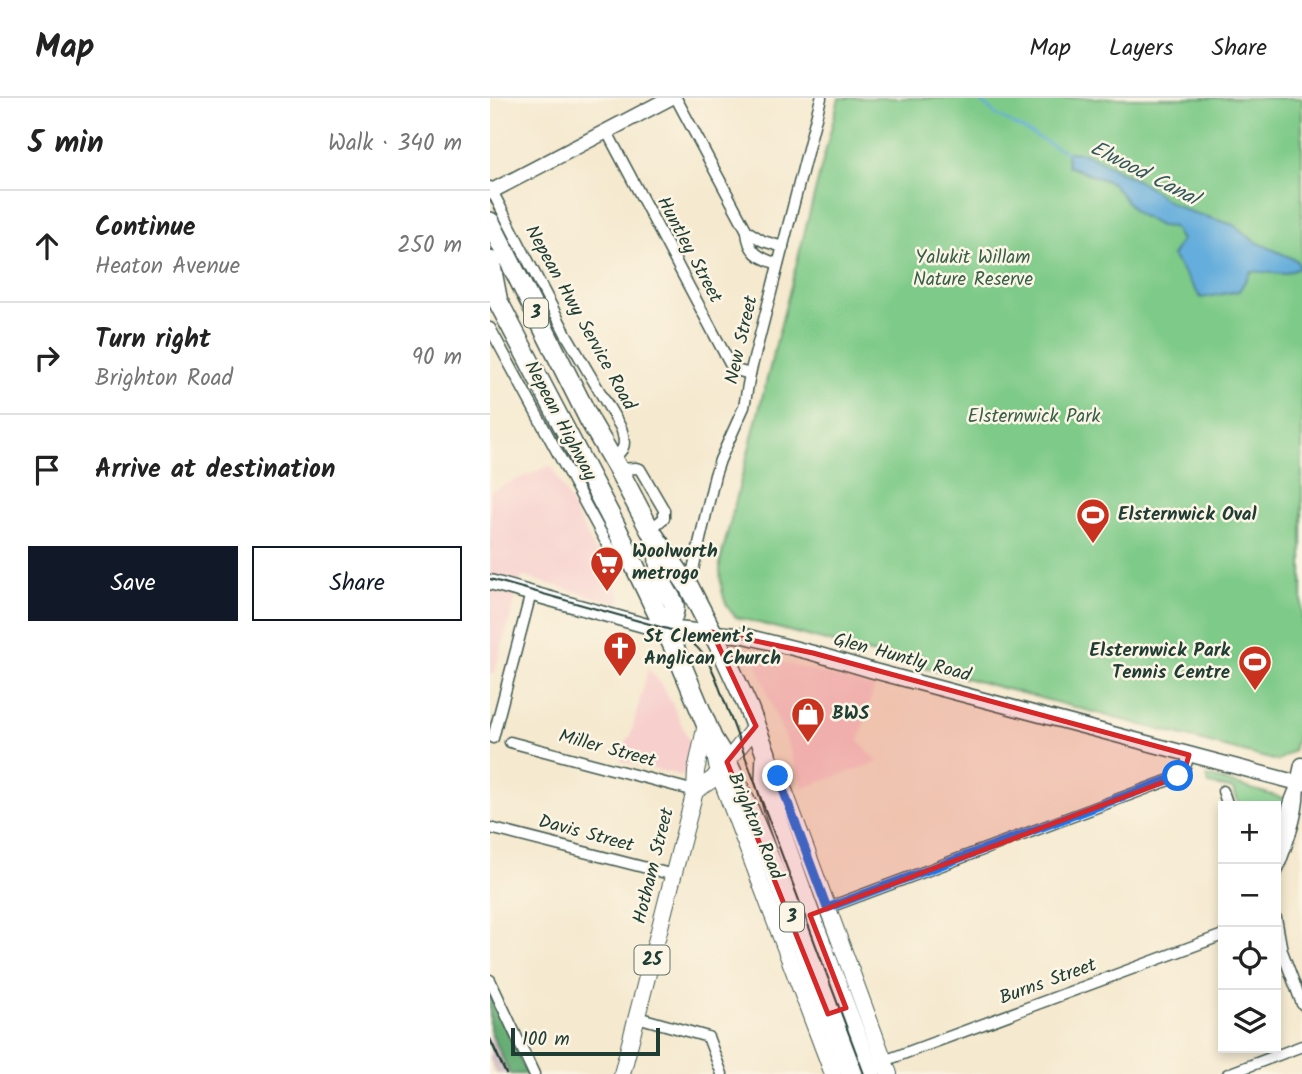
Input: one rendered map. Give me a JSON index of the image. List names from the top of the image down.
{
  "streets": {
    "highway": ["3", "Nepean Highway", "Brighton Road"],
    "main road": ["Glen Huntly Road", "Hotham Street", "25"],
    "street": [
      "Huntley Street",
      "Nepean Hwy Service Road",
      "New Street",
      "Miller Street",
      "Davis Street",
      "Burns Street"
    ]
  },
  "crossings": [
    ["Huntley Street", "New Street"],
    ["Nepean Hwy Service Road", "Nepean Highway"],
    ["New Street", "Nepean Highway"],
    ["Nepean Highway", "Glen Huntly Road"],
    ["Nepean Highway", "Brighton Road"],
    ["Glen Huntly Road", "Brighton Road"],
    ["Miller Street", "Hotham Street"],
    ["Brighton Road", "Hotham Street"],
    ["Brighton Road", "Burns Street"],
    ["Davis Street", "Hotham Street"]
  ],
  "water": ["Elwood Canal"],
  "parks": ["Yalukit Willam Nature Reserve", "Elsternwick Park"],
  "places": {
    "sports": ["Elsternwick Oval", "Elsternwick Park Tennis Centre"],
    "supermarket": ["Woolworth metrogo"],
    "church": ["St Clement's Anglican Church"],
    "shop": ["BWS"]
  },
  "scale_bar": "100 m",
  "page": {
    "header": "Map",
    "nav": ["Map", "Layers", "Share"],
    "heading": ["5 min", "Walk · 340 m"],
    "list": [
      ["Continue", "Heaton Avenue", "250 m"],
      ["Turn right", "Brighton Road", "90 m"],
      "Arrive at destination"
    ],
    "buttons": ["Save", "Share"],
    "map_buttons": ["+", "−"],
    "scale": "100 m"
  }
}
